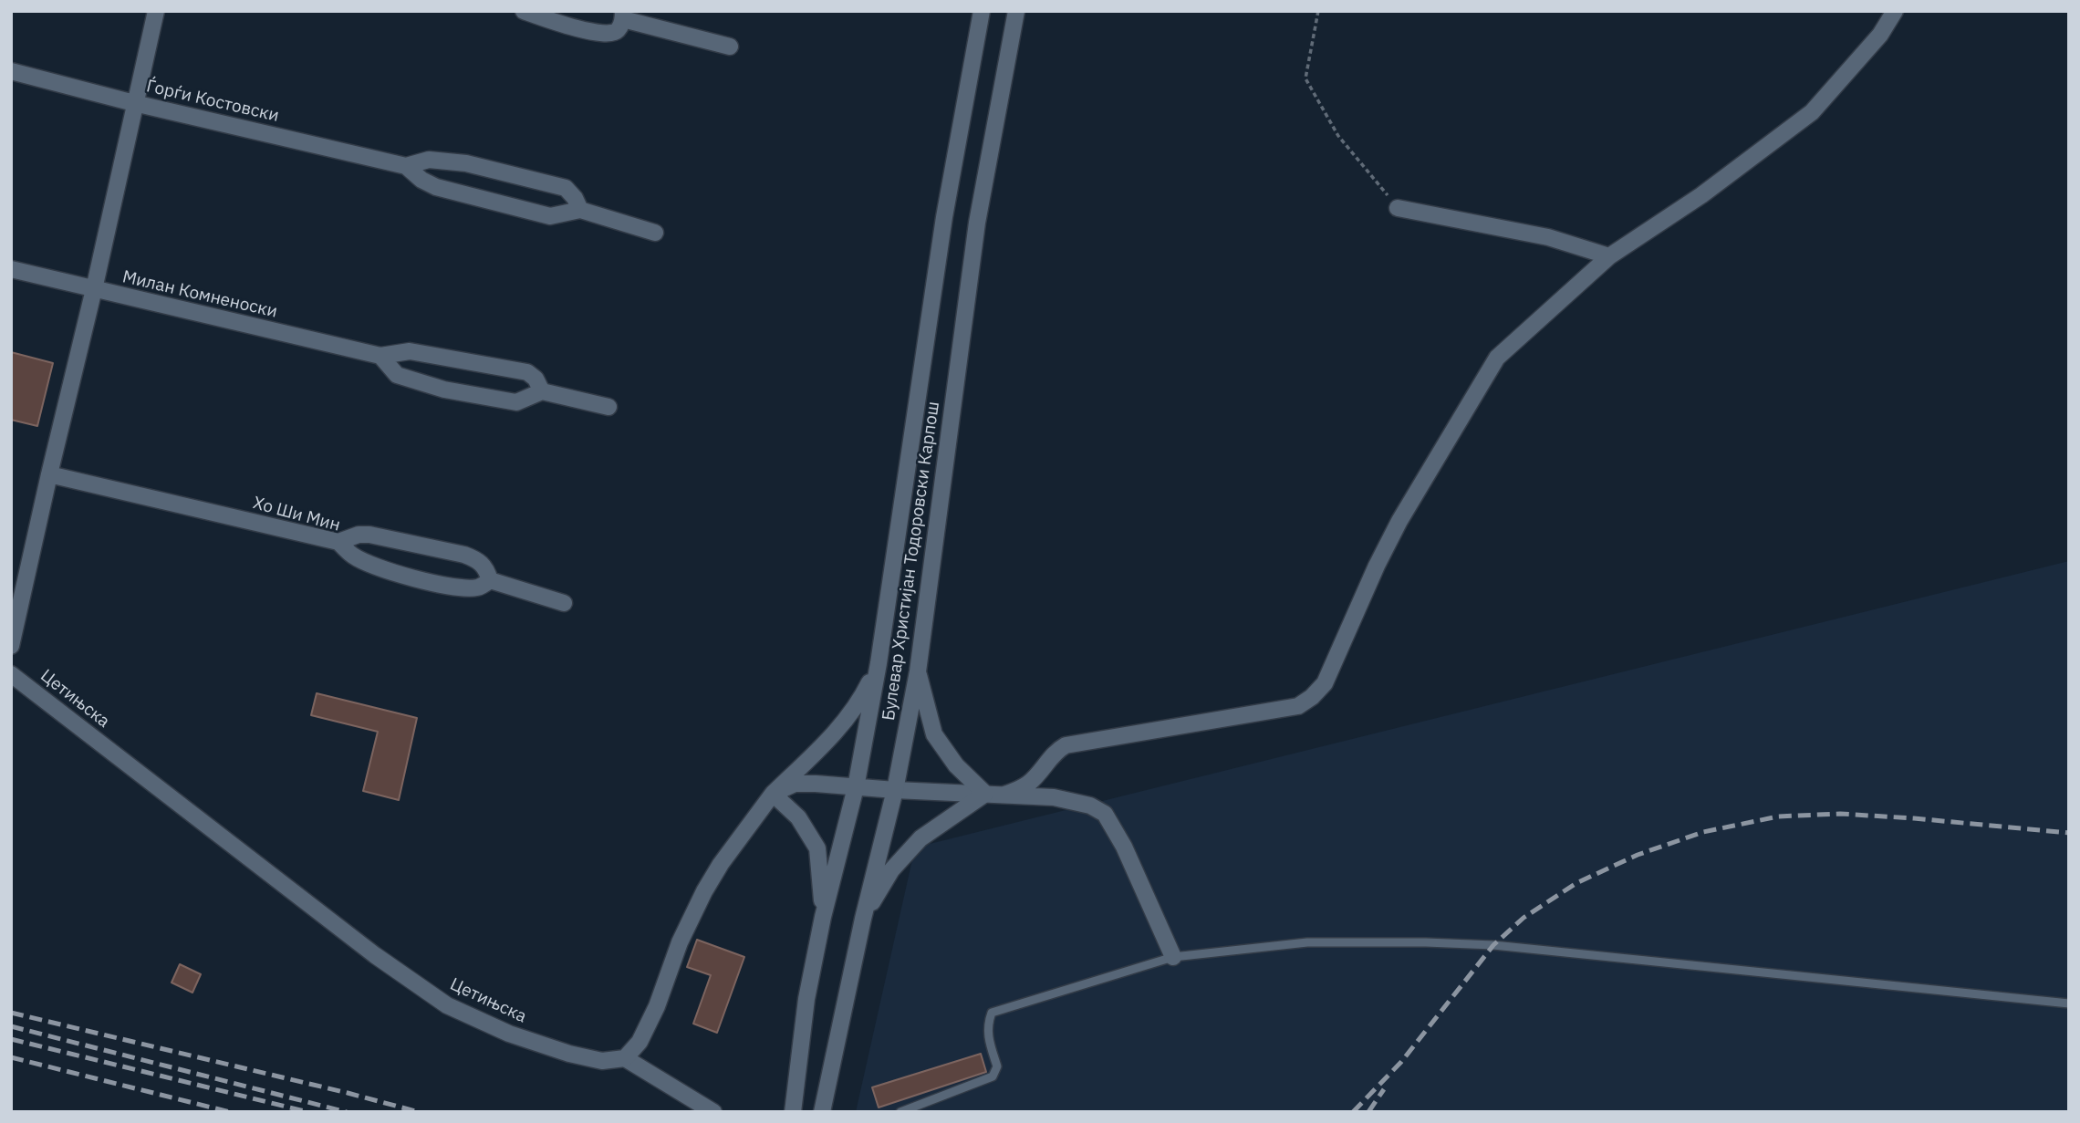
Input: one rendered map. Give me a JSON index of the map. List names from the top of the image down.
{
  "streets": {
    "street": [
      "Ѓoрѓи Костовски",
      "Милан Комненоски",
      "Хо Ши Мин",
      "Булевар Христијан Тодоровски Карпош",
      "Цетињска"
    ]
  }
}
